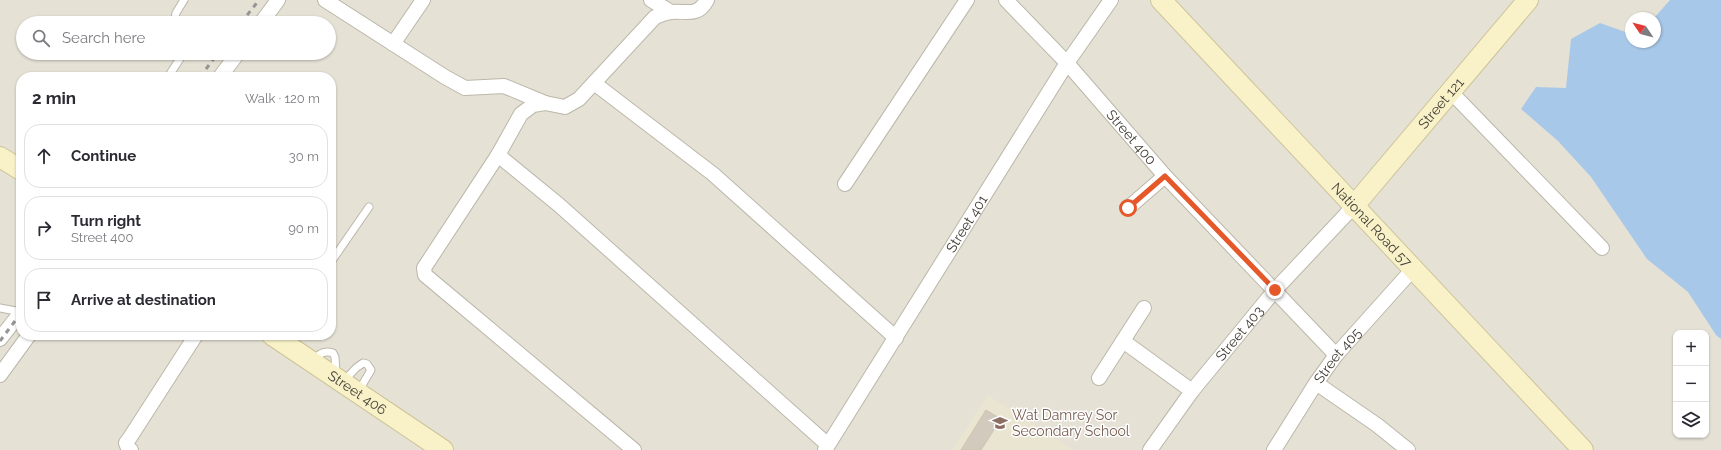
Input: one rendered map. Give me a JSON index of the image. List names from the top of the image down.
{
  "streets": {
    "main road": ["Street 121", "National Road 57", "Street 406"],
    "street": [
      "Street 400",
      "Street 401",
      "Street 403",
      "Street 405"
    ]
  },
  "crossings": [
    ["Street 121", "National Road 57"],
    ["Street 121", "Street 403"],
    ["Street 400", "Street 401"],
    ["Street 400", "Street 403"],
    ["Street 400", "Street 405"],
    ["National Road 57", "Street 403"],
    ["National Road 57", "Street 405"]
  ],
  "places": {
    "school or university": ["Wat Damrey Sor Secondary School"]
  },
  "north": "top left",
  "page": {
    "search": "Search here",
    "heading": ["2 min", "Walk · 120 m"],
    "list": [
      ["Continue", "30 m"],
      ["Turn right", "Street 400", "90 m"],
      "Arrive at destination"
    ],
    "map_buttons": ["+", "−"]
  }
}
